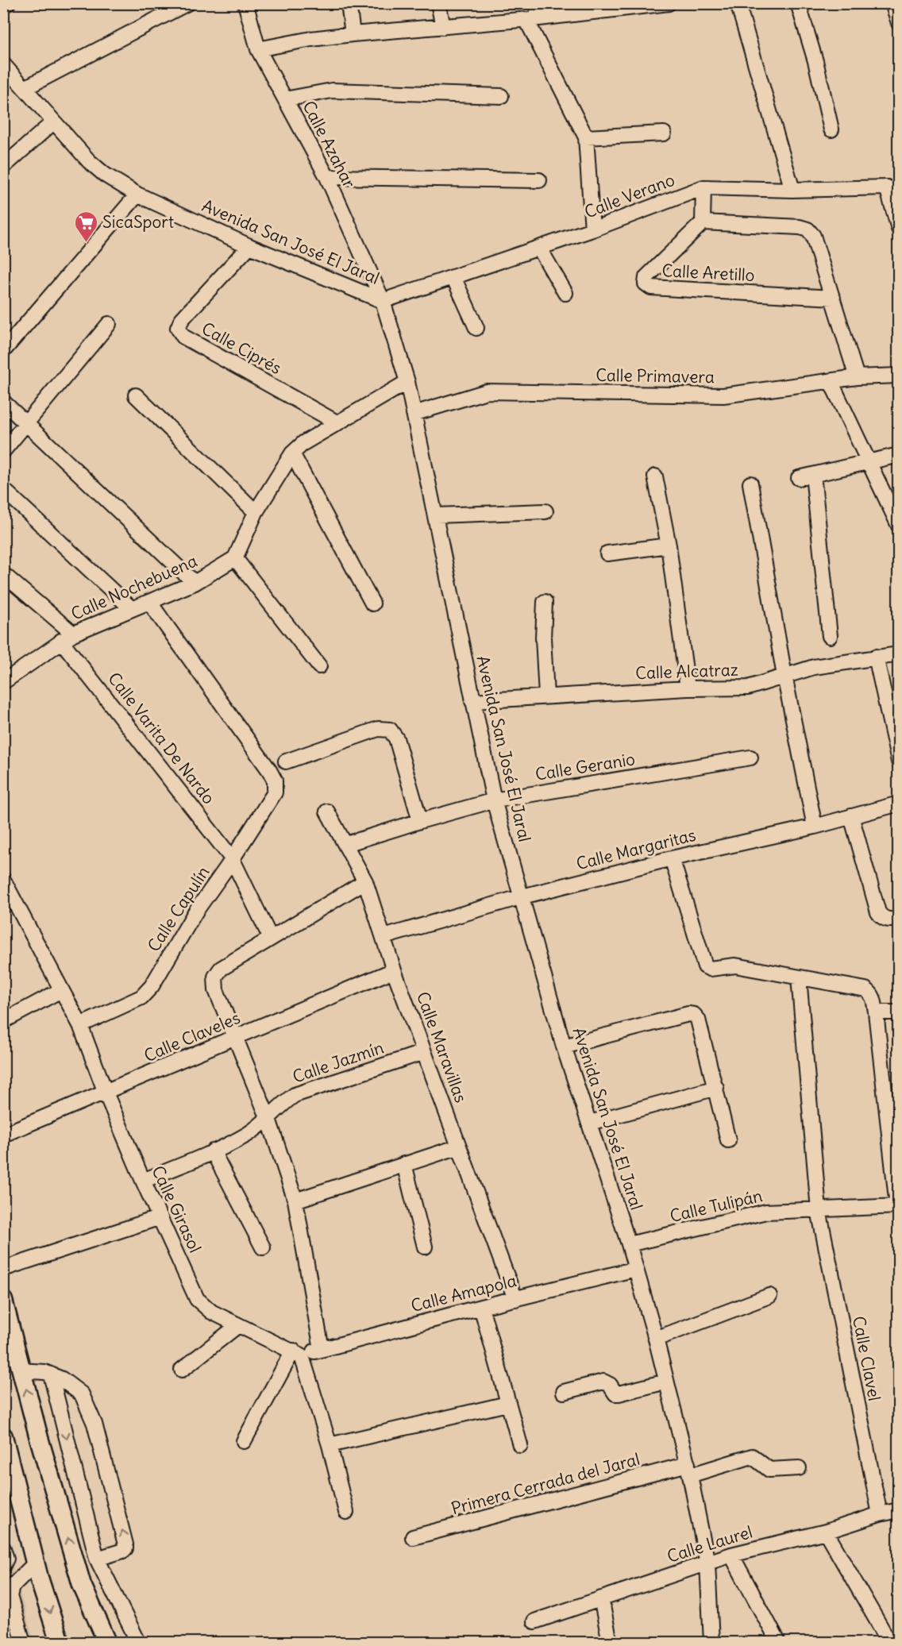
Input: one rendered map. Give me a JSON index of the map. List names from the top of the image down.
{
  "streets": {
    "street": [
      "Calle Azahar",
      "Calle Verano",
      "Avenida San José El Jaral",
      "Calle Aretillo",
      "Calle Ciprés",
      "Calle Primavera",
      "Calle Nochebuena",
      "Calle Alcatraz",
      "Calle Varita De Nardo",
      "Calle Geranio",
      "Calle Margaritas",
      "Calle Capulín",
      "Calle Claveles",
      "Calle Maravillas",
      "Calle Jazmín",
      "Calle Tulipán",
      "Calle Girasol",
      "Calle Amapola",
      "Calle Clavel",
      "Primera Cerrada del Jaral",
      "Calle Laurel"
    ]
  },
  "crossings": [
    ["Calle Azahar", "Calle Verano"],
    ["Calle Azahar", "Avenida San José El Jaral"],
    ["Calle Verano", "Avenida San José El Jaral"],
    ["Avenida San José El Jaral", "Calle Ciprés"],
    ["Avenida San José El Jaral", "Calle Primavera"],
    ["Avenida San José El Jaral", "Calle Alcatraz"],
    ["Avenida San José El Jaral", "Calle Geranio"],
    ["Avenida San José El Jaral", "Calle Margaritas"],
    ["Avenida San José El Jaral", "Calle Tulipán"],
    ["Avenida San José El Jaral", "Calle Amapola"],
    ["Avenida San José El Jaral", "Primera Cerrada del Jaral"],
    ["Avenida San José El Jaral", "Calle Laurel"],
    ["Calle Nochebuena", "Calle Varita De Nardo"],
    ["Calle Nochebuena", "Calle Capulín"],
    ["Calle Varita De Nardo", "Calle Capulín"],
    ["Calle Geranio", "Calle Maravillas"],
    ["Calle Margaritas", "Calle Maravillas"],
    ["Calle Capulín", "Calle Girasol"],
    ["Calle Claveles", "Calle Maravillas"],
    ["Calle Claveles", "Calle Girasol"],
    ["Calle Maravillas", "Calle Jazmín"],
    ["Calle Maravillas", "Calle Amapola"],
    ["Calle Jazmín", "Calle Girasol"],
    ["Calle Tulipán", "Calle Clavel"],
    ["Calle Girasol", "Calle Amapola"],
    ["Calle Clavel", "Calle Laurel"]
  ],
  "places": {
    "supermarket": ["SicaSport"]
  }
}
